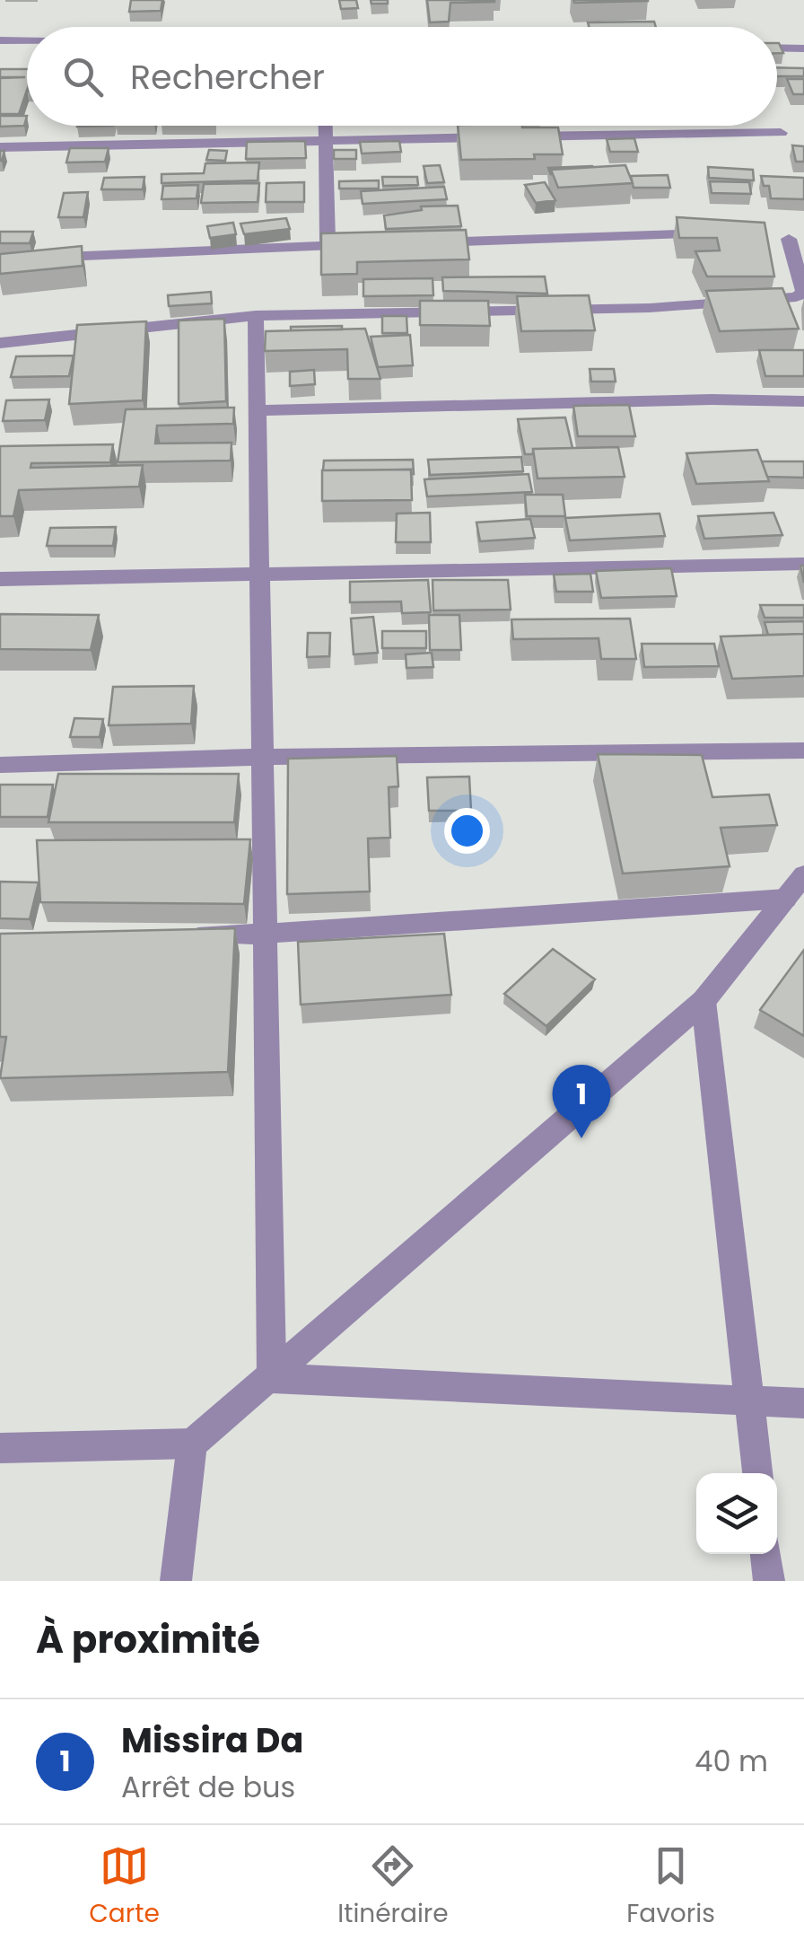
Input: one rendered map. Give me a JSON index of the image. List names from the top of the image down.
{
  "page": {
    "search": "Rechercher",
    "pins": "1",
    "heading": "À proximité",
    "list": [
      {
        "mark": "1",
        "name": "Missira Da",
        "note": "Arrêt de bus",
        "value": "40 m"
      }
    ],
    "nav": ["Carte", "Itinéraire", "Favoris"]
  }
}
